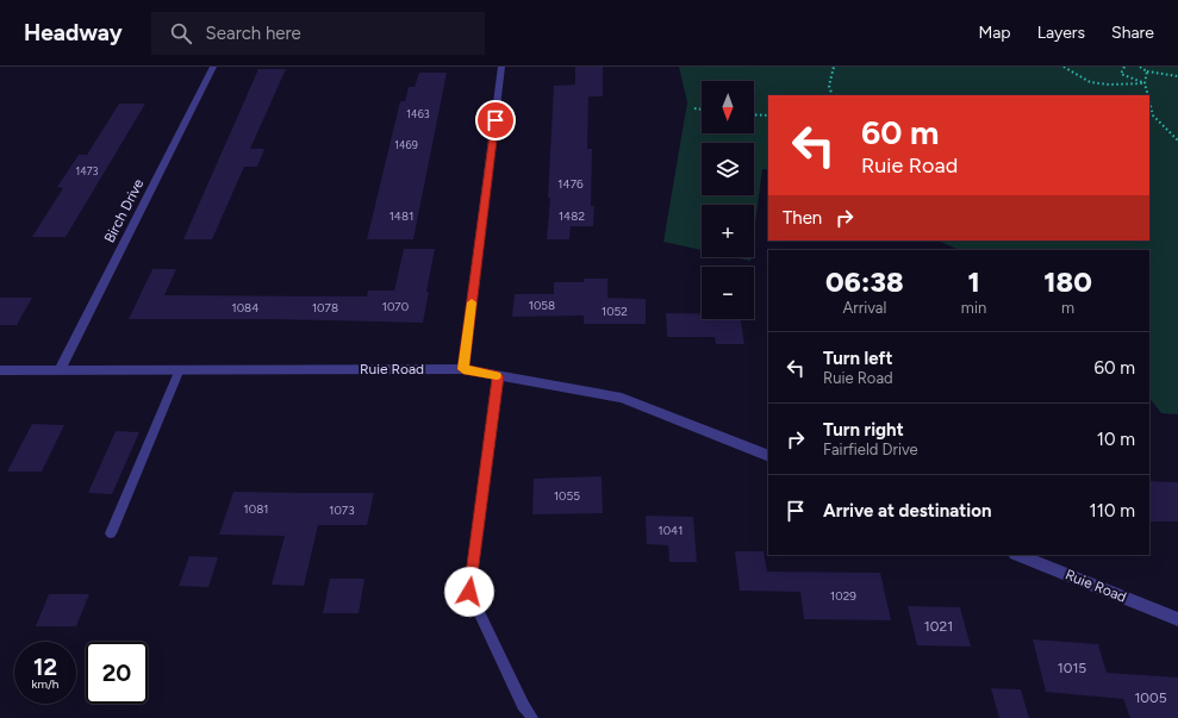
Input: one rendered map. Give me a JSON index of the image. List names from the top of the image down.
{
  "streets": {
    "street": ["Birch Drive", "Ruie Road"]
  },
  "crossings": [
    ["Birch Drive", "Ruie Road"]
  ],
  "house_numbers": [
    "1463",
    "1469",
    "1473",
    "1476",
    "1481",
    "1482",
    "1058",
    "1070",
    "1084",
    "1078",
    "1052",
    "1055",
    "1081",
    "1073",
    "1041",
    "1029",
    "1021",
    "1015",
    "1005"
  ],
  "north": "bottom",
  "page": {
    "header": "Headway",
    "search": "Search here",
    "nav": ["Map", "Layers", "Share"],
    "map_buttons": ["+", "−"],
    "turn": ["60 m", "Ruie Road"],
    "then": "Then",
    "eta": [
      "06:38",
      "Arrival",
      "1",
      "min",
      "180",
      "m"
    ],
    "list": [
      {
        "name": "Turn left",
        "note": "Ruie Road",
        "value": "60 m"
      },
      {
        "name": "Turn right",
        "note": "Fairfield Drive",
        "value": "10 m"
      },
      {
        "name": "Arrive at destination",
        "value": "110 m"
      }
    ],
    "speed": "12 km/h",
    "limit": "20"
  }
}
